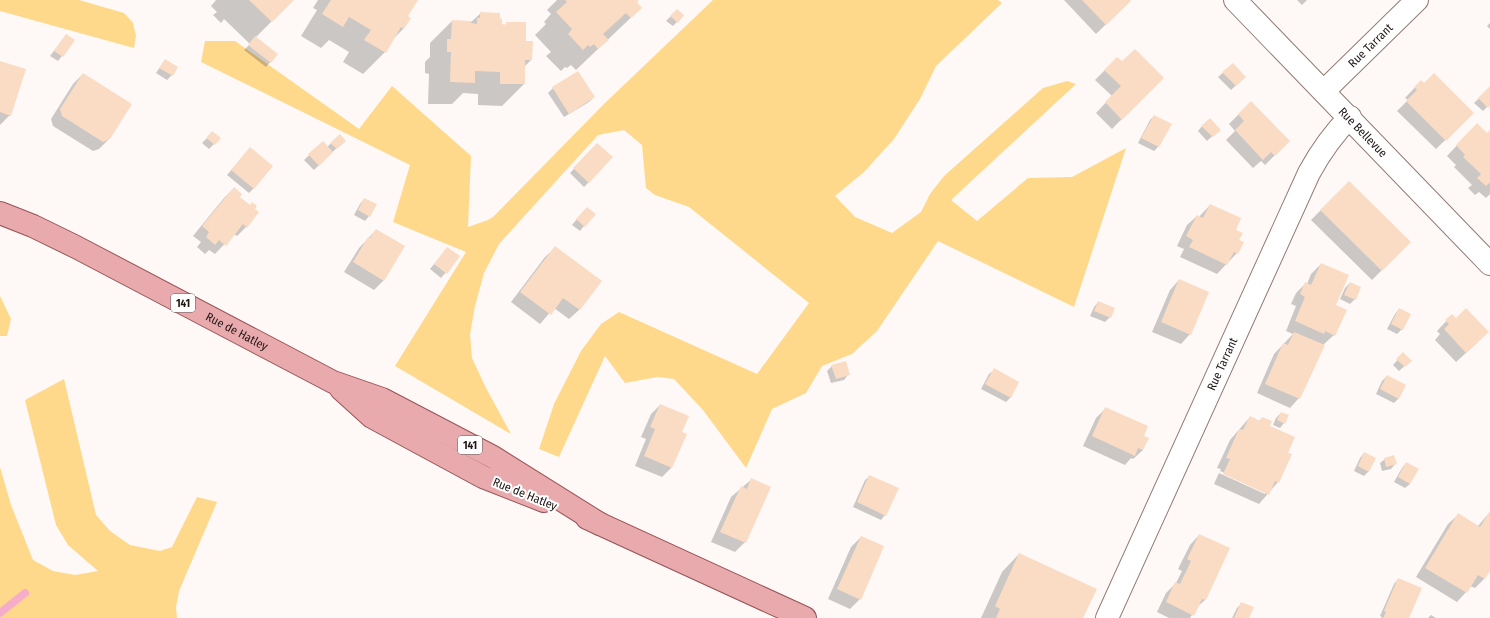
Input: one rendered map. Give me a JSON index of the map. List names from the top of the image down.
{
  "streets": {
    "main road": ["141", "Rue de Hatley"],
    "street": ["Rue Tarrant", "Rue Bellevue"]
  },
  "crossings": [
    ["Rue Tarrant", "Rue Bellevue"]
  ]
}
